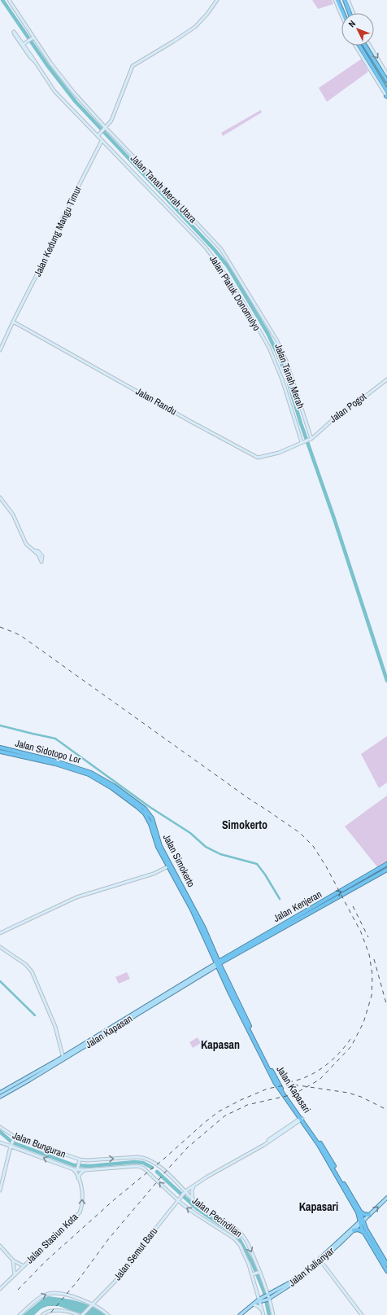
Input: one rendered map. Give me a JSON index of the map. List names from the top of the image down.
{
  "streets": {
    "highway": [
      "Jalan Sidotopo Lor",
      "Jalan Simokerto",
      "Jalan Kenjeran",
      "Jalan Kapasari"
    ],
    "main road": ["Jalan Kapasan", "Jalan Kalianyar"],
    "street": [
      "Jalan Tanah Merah Utara",
      "Jalan Kedung Mangu Timur",
      "Jalan Platuk Donomulyo",
      "Jalan Tanah Merah",
      "Jalan Randu",
      "Jalan Pogot",
      "Jalan Bunguran",
      "Jalan Pecindilan",
      "Jalan Stasiun Kota",
      "Jalan Semut Baru"
    ]
  },
  "crossings": [
    ["Jalan Tanah Merah Utara", "Jalan Tanah Merah"],
    ["Jalan Kedung Mangu Timur", "Jalan Platuk Donomulyo"],
    ["Jalan Kedung Mangu Timur", "Jalan Randu"],
    ["Jalan Platuk Donomulyo", "Jalan Randu"],
    ["Jalan Tanah Merah", "Jalan Randu"],
    ["Jalan Tanah Merah", "Jalan Pogot"],
    ["Jalan Randu", "Jalan Pogot"],
    ["Jalan Sidotopo Lor", "Jalan Simokerto"],
    ["Jalan Simokerto", "Jalan Kenjeran"],
    ["Jalan Simokerto", "Jalan Kapasan"],
    ["Jalan Simokerto", "Jalan Kapasari"],
    ["Jalan Kenjeran", "Jalan Kapasan"],
    ["Jalan Kenjeran", "Jalan Kapasari"],
    ["Jalan Kapasan", "Jalan Kapasari"],
    ["Jalan Kapasari", "Jalan Kalianyar"],
    ["Jalan Bunguran", "Jalan Pecindilan"],
    ["Jalan Bunguran", "Jalan Stasiun Kota"],
    ["Jalan Bunguran", "Jalan Semut Baru"],
    ["Jalan Pecindilan", "Jalan Semut Baru"],
    ["Jalan Pecindilan", "Jalan Kalianyar"]
  ],
  "one_way": ["Jalan Stasiun Kota"],
  "districts": ["Simokerto", "Kapasan", "Kapasari"],
  "north": "top left"
}
